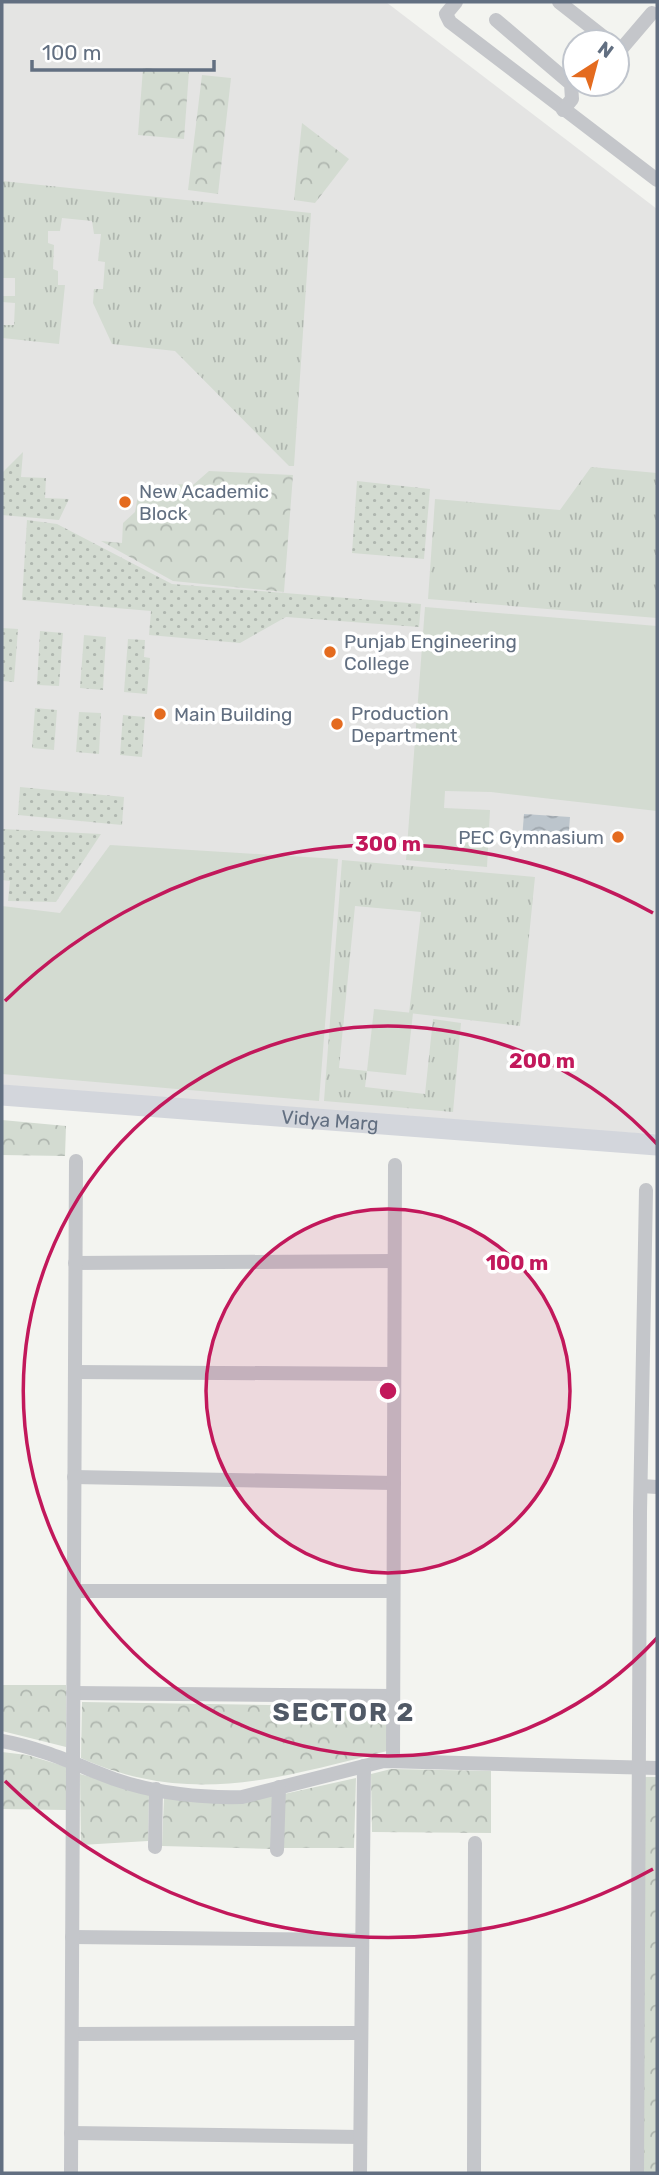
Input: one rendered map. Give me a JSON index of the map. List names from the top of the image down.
{
  "streets": {
    "main road": ["Vidya Marg"]
  },
  "districts": ["SECTOR 2"],
  "places": [
    "New Academic Block",
    "Punjab Engineering College",
    "Main Building",
    "Production Department",
    "PEC Gymnasium"
  ],
  "scale_bar": "100 m",
  "north": "top right",
  "rings": ["300 m", "200 m", "100 m"]
}
